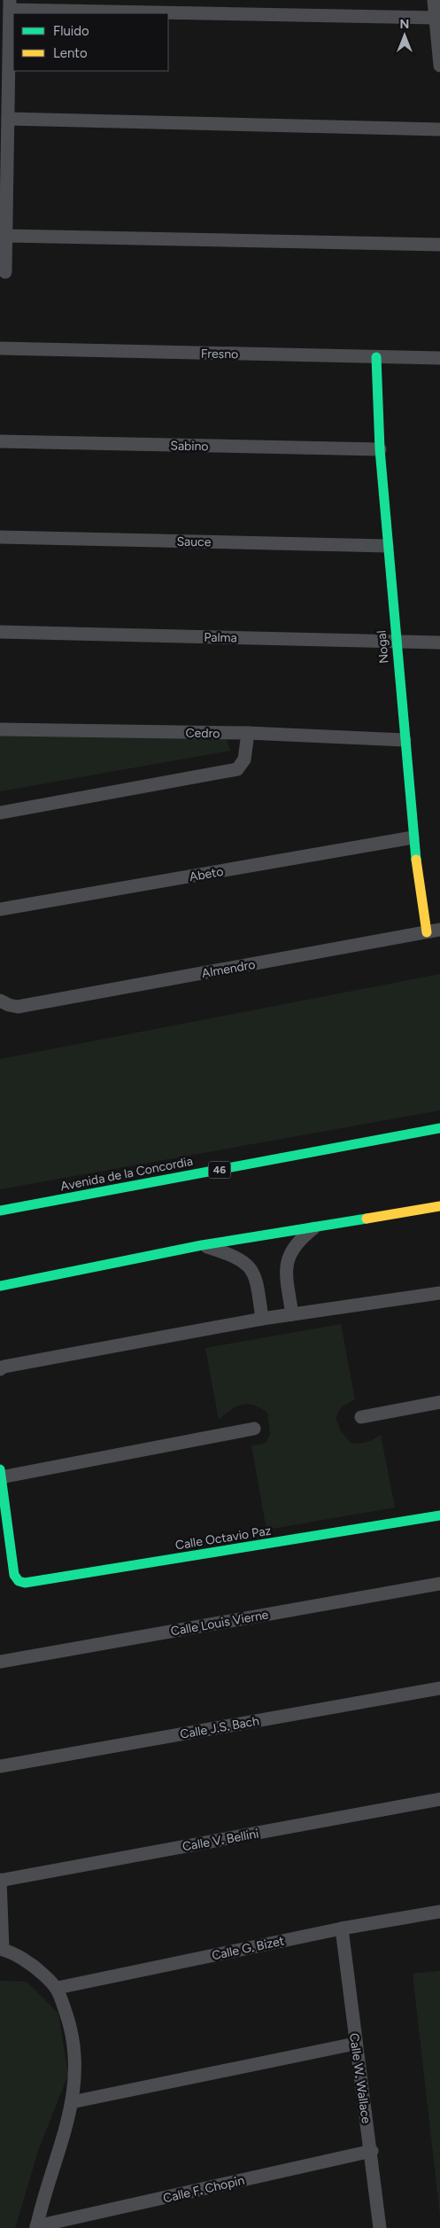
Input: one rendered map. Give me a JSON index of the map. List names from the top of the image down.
{
  "streets": {
    "street": [
      "Fresno",
      "Sabino",
      "Sauce",
      "Palma",
      "Nogal",
      "Cedro",
      "Abeto",
      "Almendro",
      "46",
      "Avenida de la Concordia",
      "Calle Octavio Paz",
      "Calle Louis Vierne",
      "Calle J.S. Bach",
      "Calle V. Bellini",
      "Calle G. Bizet",
      "Calle W. Wallace",
      "Calle F. Chopin"
    ]
  },
  "crossings": [
    ["Fresno", "Nogal"],
    ["Sabino", "Nogal"],
    ["Sauce", "Nogal"],
    ["Palma", "Nogal"],
    ["Nogal", "Cedro"],
    ["Nogal", "Abeto"],
    ["Nogal", "Almendro"],
    ["Calle G. Bizet", "Calle W. Wallace"],
    ["Calle W. Wallace", "Calle F. Chopin"]
  ],
  "legend": ["Fluido", "Lento"],
  "north": "top"
}
